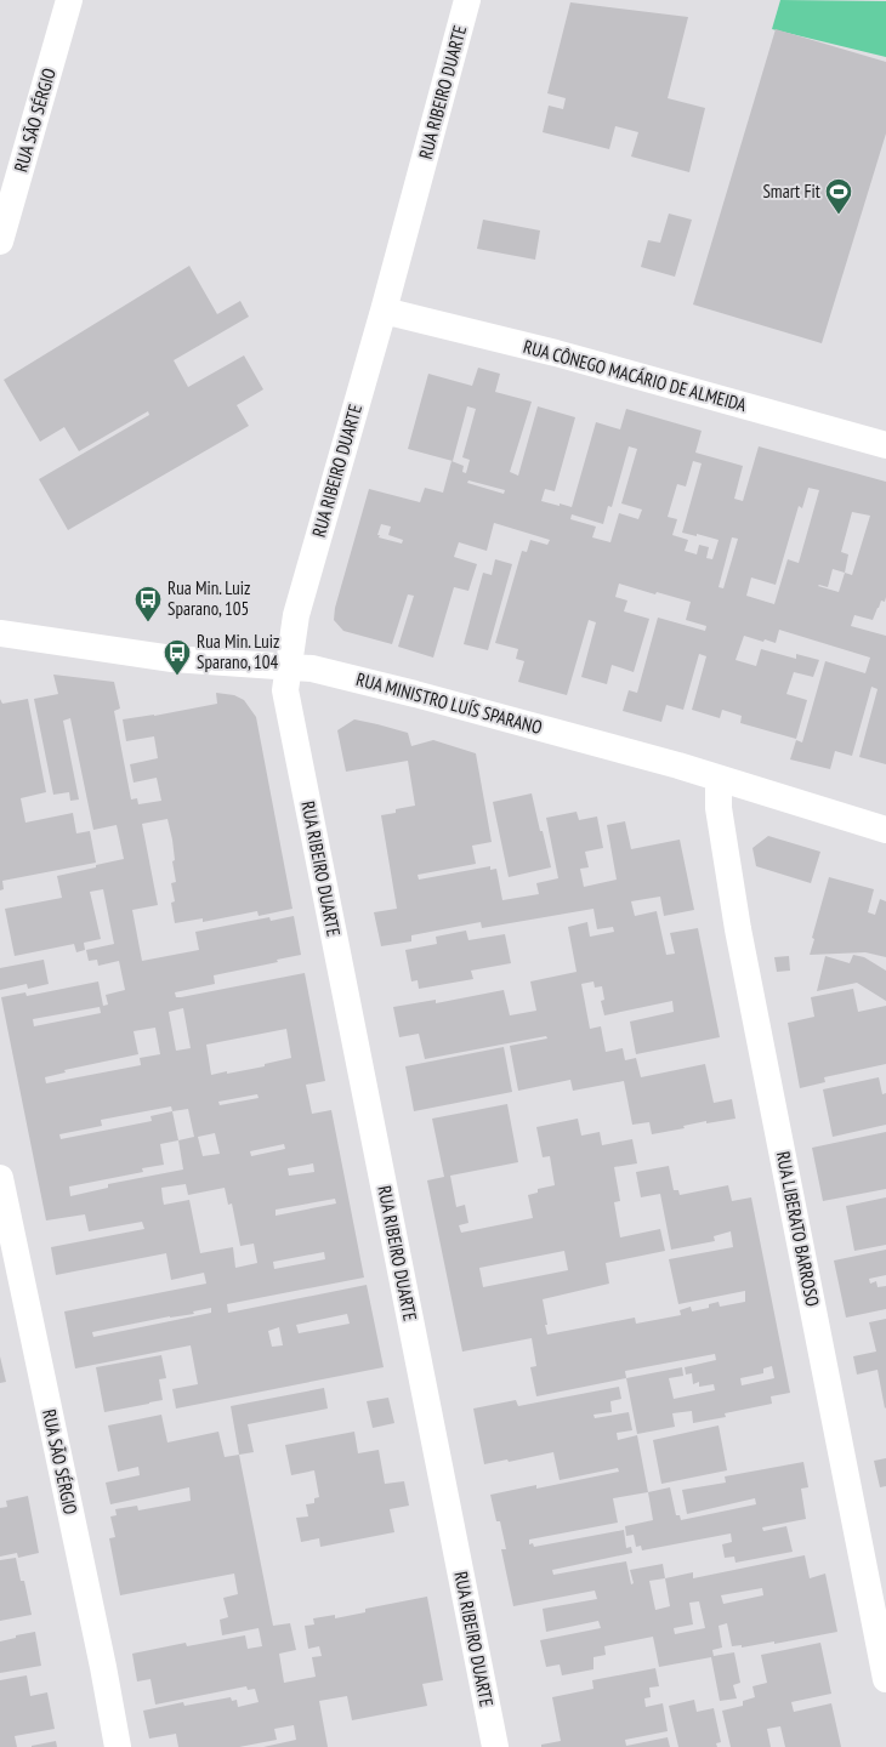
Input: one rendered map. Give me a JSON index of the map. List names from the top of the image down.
{
  "streets": {
    "street": [
      "RUA RIBEIRO DUARTE",
      "RUA SÃO SÉRGIO",
      "RUA CÔNEGO MACÁRIO DE ALMEIDA",
      "RUA MINISTRO LUÍS SPARANO",
      "RUA LIBERATO BARROSO"
    ]
  },
  "crossings": [
    ["RUA RIBEIRO DUARTE", "RUA CÔNEGO MACÁRIO DE ALMEIDA"],
    ["RUA RIBEIRO DUARTE", "RUA MINISTRO LUÍS SPARANO"],
    ["RUA MINISTRO LUÍS SPARANO", "RUA LIBERATO BARROSO"]
  ],
  "places": {
    "sports": ["Smart Fit"],
    "bus stop": ["Rua Min. Luiz Sparano, 105", "Rua Min. Luiz Sparano, 104"]
  }
}
